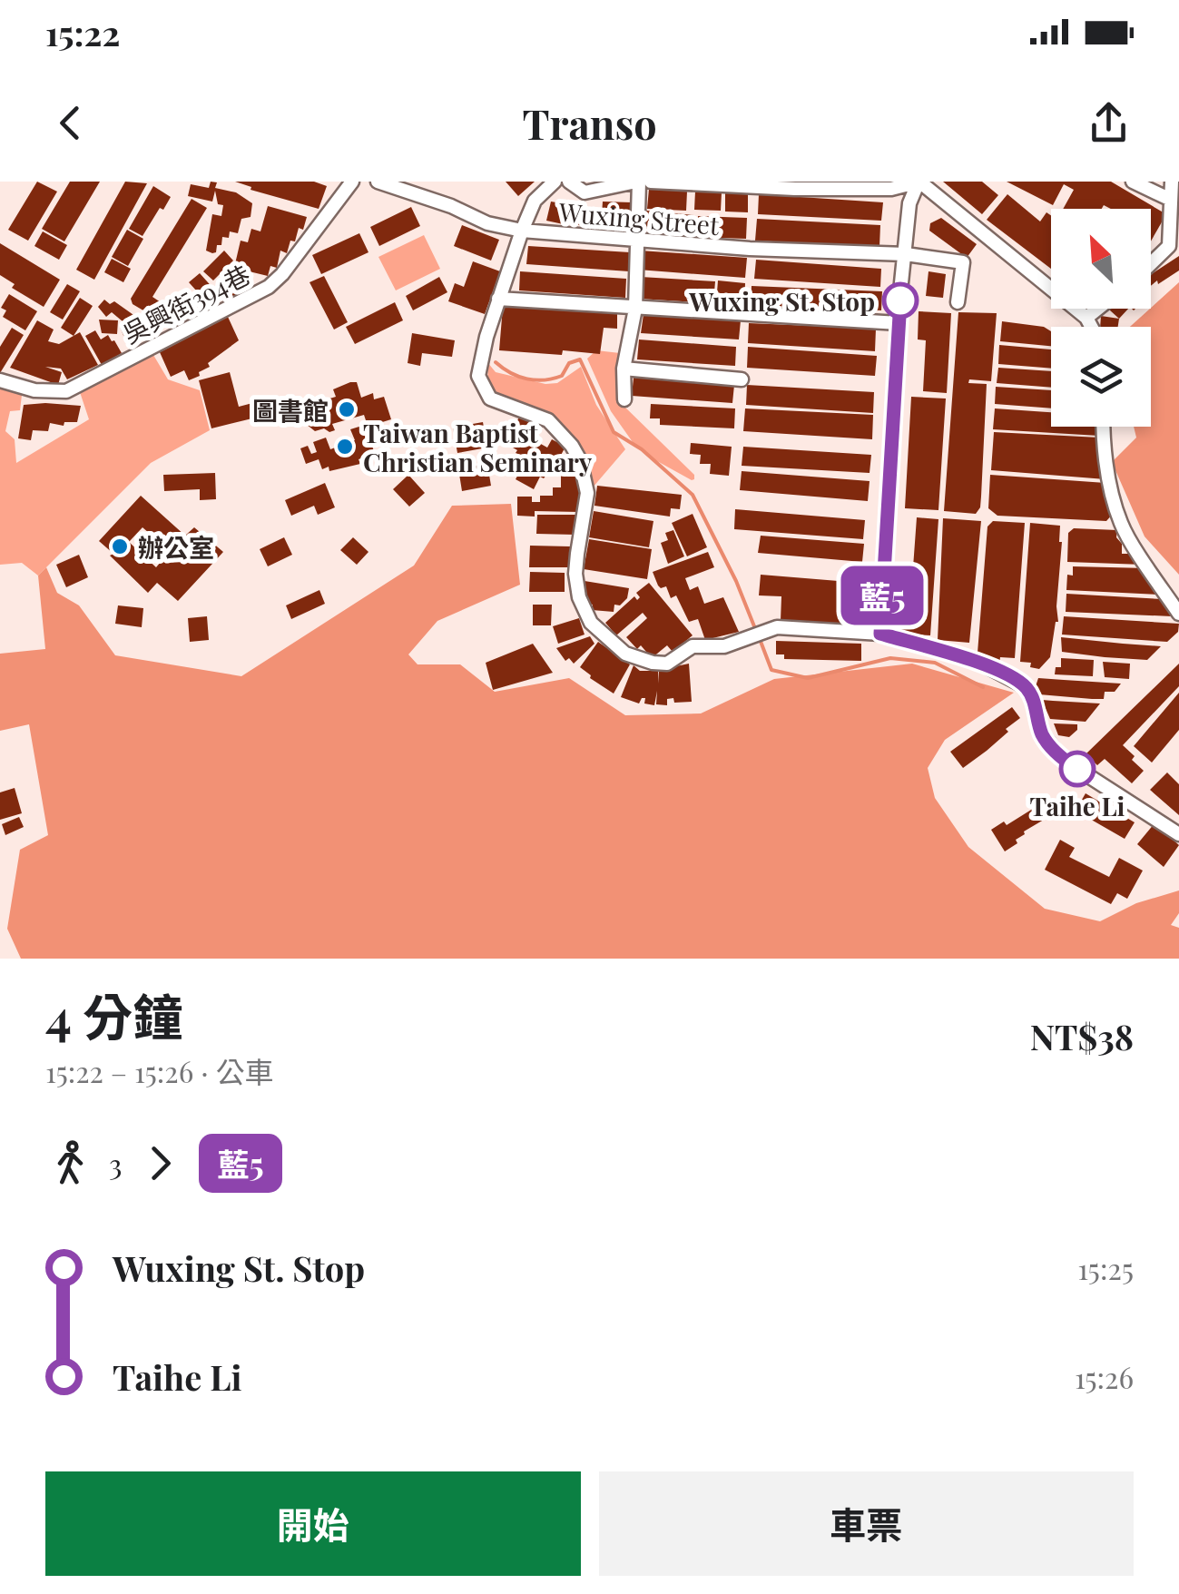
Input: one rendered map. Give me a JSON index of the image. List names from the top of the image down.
{
  "streets": {
    "street": ["Wuxing Street", "吳興街394巷"]
  },
  "places": [
    "Wuxing St. Stop",
    "圖書館",
    "Taiwan Baptist Christian Seminary",
    "辦公室",
    "Taihe Li"
  ],
  "lines": ["bus line 藍5"],
  "north": "top left",
  "page": {
    "status": "15:22",
    "header": "Transo",
    "on_map": "藍5",
    "heading": ["4 分鐘", "15:22 – 15:26 · 公車", "NT$38"],
    "legs": ["3", "藍5"],
    "list": [
      {
        "name": "Wuxing St. Stop",
        "value": "15:25"
      },
      {
        "name": "Taihe Li",
        "value": "15:26"
      }
    ],
    "buttons": ["開始", "車票"]
  }
}
